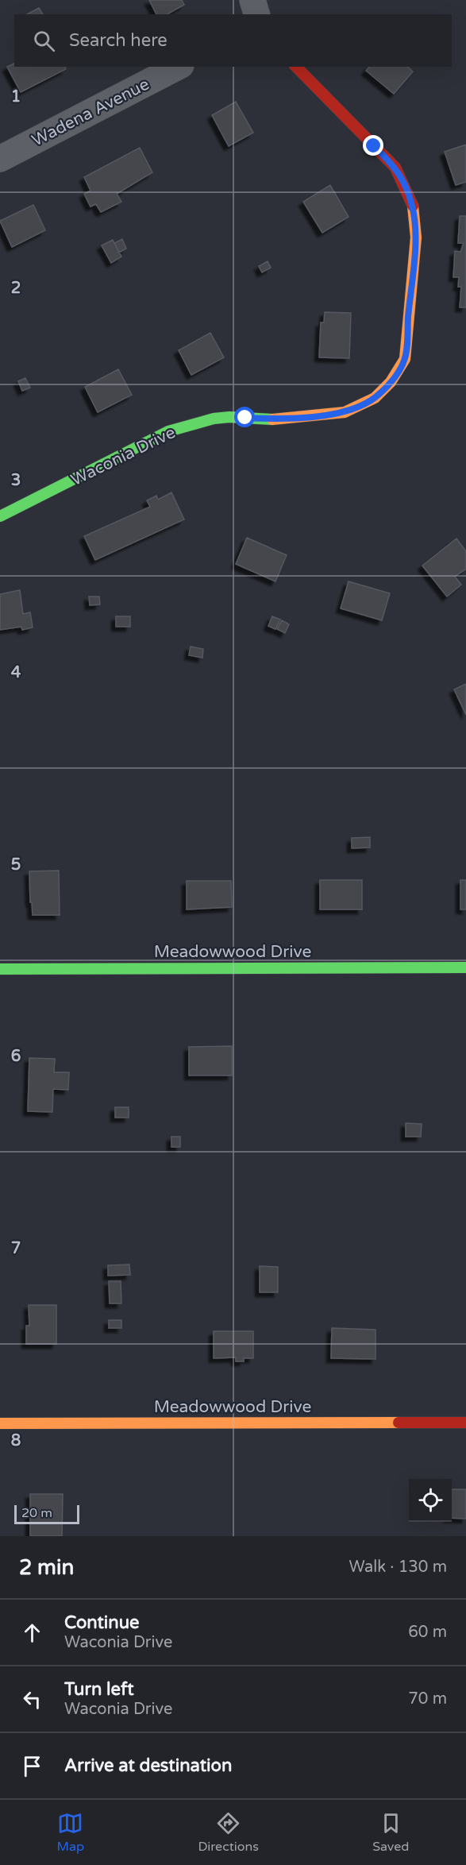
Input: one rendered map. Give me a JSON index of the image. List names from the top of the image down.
{
  "streets": {
    "street": ["Wadena Avenue", "Waconia Drive", "Meadowwood Drive"]
  },
  "scale_bar": "20 m",
  "page": {
    "search": "Search here",
    "scale": "20 m",
    "heading": ["2 min", "Walk · 130 m"],
    "list": [
      ["Continue", "Waconia Drive", "60 m"],
      ["Turn left", "Waconia Drive", "70 m"],
      "Arrive at destination"
    ],
    "nav": ["Map", "Directions", "Saved"]
  },
  "grid": {
    "rows": [
      "1",
      "2",
      "3",
      "4",
      "5",
      "6",
      "7",
      "8"
    ]
  }
}
